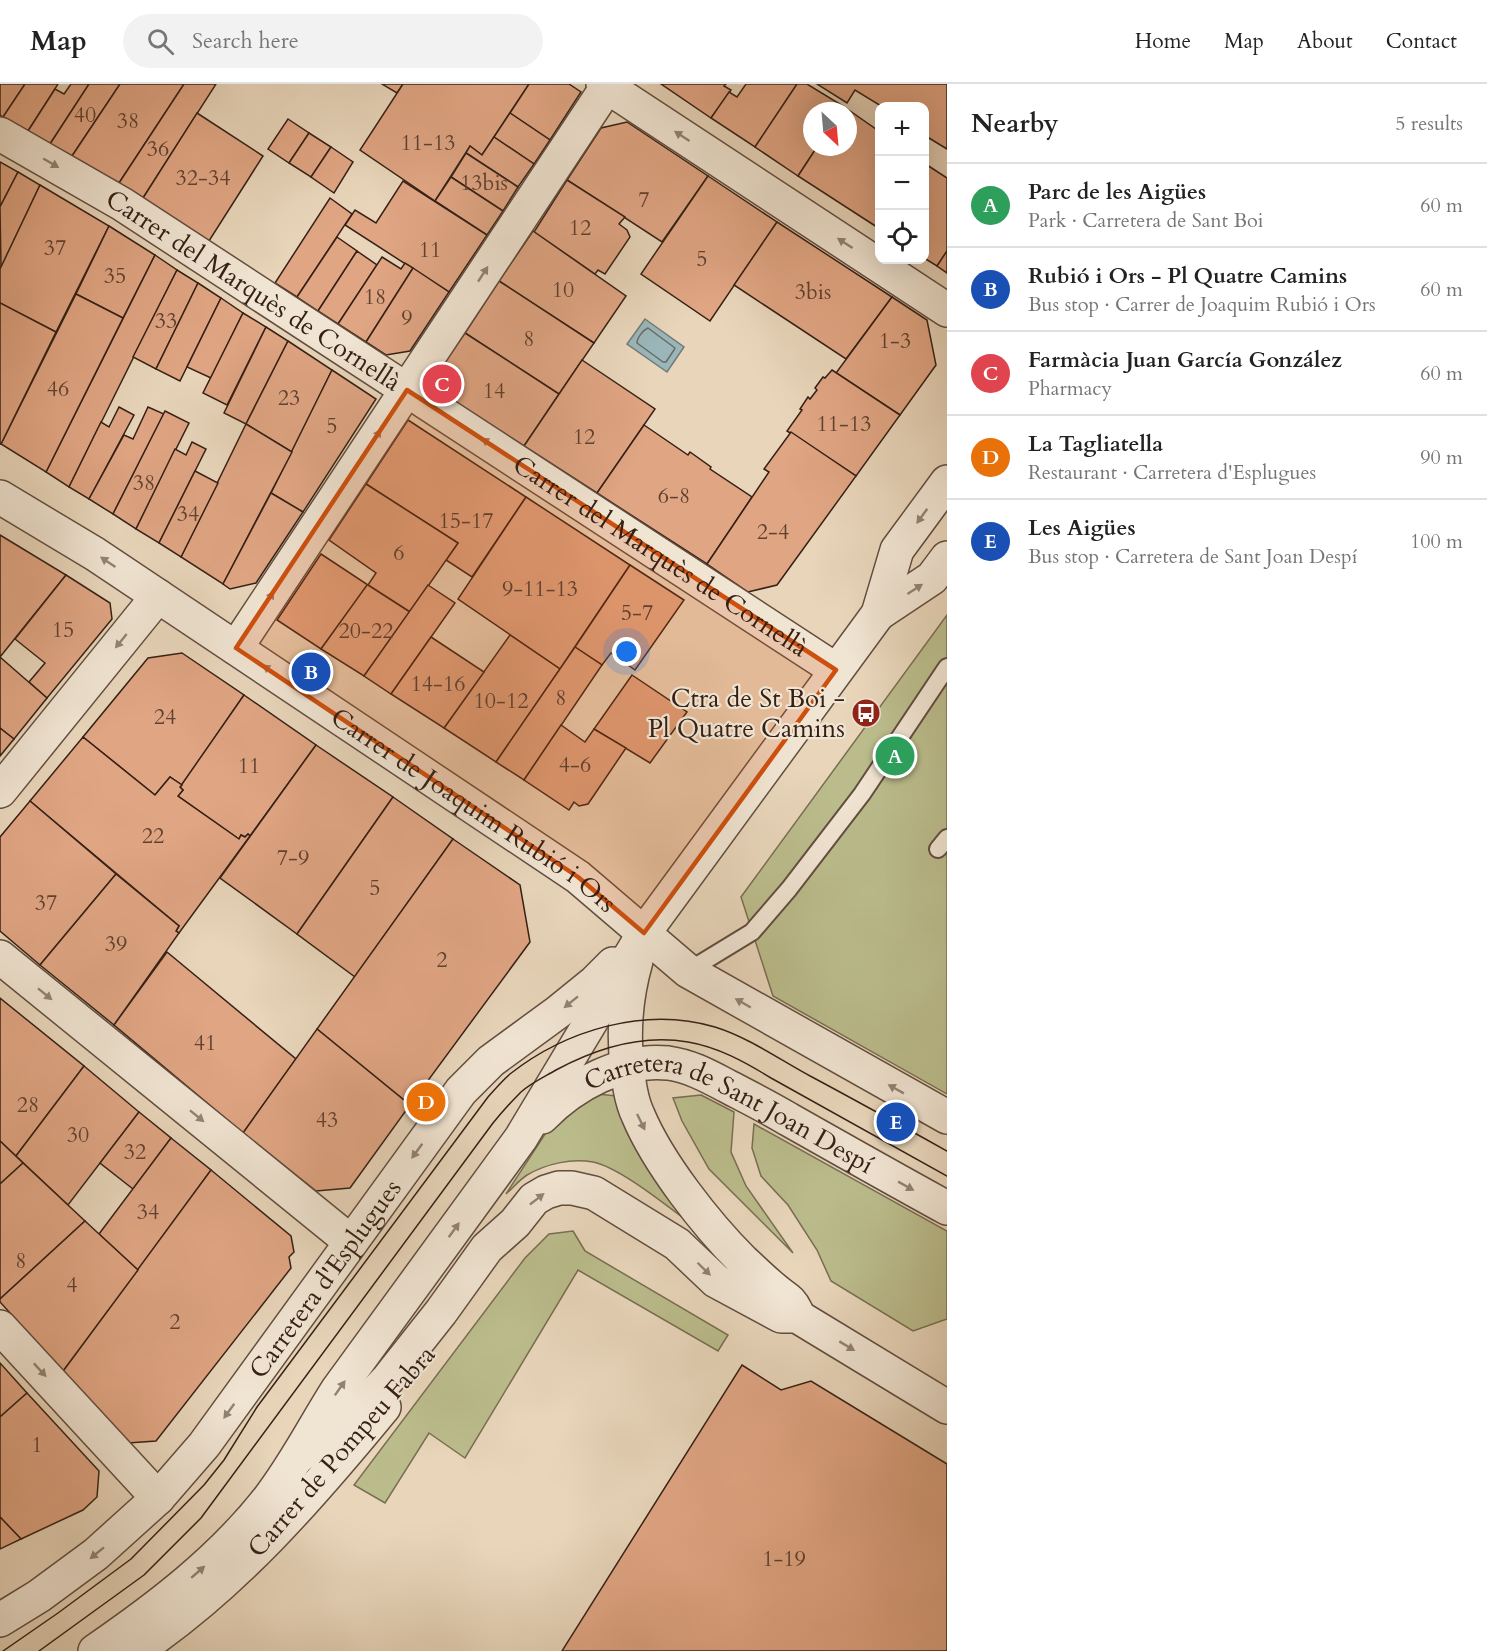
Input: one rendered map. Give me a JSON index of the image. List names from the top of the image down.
{
  "streets": {
    "street": [
      "Carrer del Marquès de Cornellà",
      "Carrer de Joaquim Rubió i Ors",
      "Carretera de Sant Joan Despí",
      "Carretera d'Esplugues",
      "Carrer de Pompeu Fabra"
    ]
  },
  "crossings": [
    ["Carrer de Joaquim Rubió i Ors", "Carretera d'Esplugues"],
    ["Carretera de Sant Joan Despí", "Carrer de Pompeu Fabra"]
  ],
  "one_way": ["Carrer de Joaquim Rubió i Ors"],
  "places": {
    "bus stop": ["Ctra de St Boi - Pl Quatre Camins"]
  },
  "house_numbers": [
    "40",
    "38",
    "11-13",
    "36",
    "32-34",
    "13bis",
    "7",
    "12",
    "37",
    "11",
    "5",
    "35",
    "10",
    "3bis",
    "18",
    "9",
    "33",
    "8",
    "1-3",
    "46",
    "14",
    "23",
    "11-13",
    "5",
    "12",
    "38",
    "6-8",
    "34",
    "15-17",
    "2-4",
    "6",
    "9-11-13",
    "5-7",
    "15",
    "20-22",
    "14-16",
    "8",
    "10-12",
    "24",
    "4-6",
    "11",
    "22",
    "7-9",
    "5",
    "37",
    "39",
    "2",
    "41",
    "28",
    "43",
    "30",
    "32",
    "34",
    "8",
    "4",
    "2",
    "1",
    "1-19"
  ],
  "north": "bottom right",
  "page": {
    "header": "Map",
    "search": "Search here",
    "nav": [
      "Home",
      "Map",
      "About",
      "Contact"
    ],
    "heading": ["Nearby", "5 results"],
    "map_buttons": ["+", "−"],
    "list": [
      {
        "mark": "A",
        "name": "Parc de les Aigües",
        "note": "Park · Carretera de Sant Boi",
        "value": "60 m"
      },
      {
        "mark": "B",
        "name": "Rubió i Ors - Pl Quatre Camins",
        "note": "Bus stop · Carrer de Joaquim Rubió i Ors",
        "value": "60 m"
      },
      {
        "mark": "C",
        "name": "Farmàcia Juan García González",
        "note": "Pharmacy",
        "value": "60 m"
      },
      {
        "mark": "D",
        "name": "La Tagliatella",
        "note": "Restaurant · Carretera d'Esplugues",
        "value": "90 m"
      },
      {
        "mark": "E",
        "name": "Les Aigües",
        "note": "Bus stop · Carretera de Sant Joan Despí",
        "value": "100 m"
      }
    ],
    "pins": [
      "C",
      "B",
      "A",
      "D",
      "E"
    ]
  }
}
